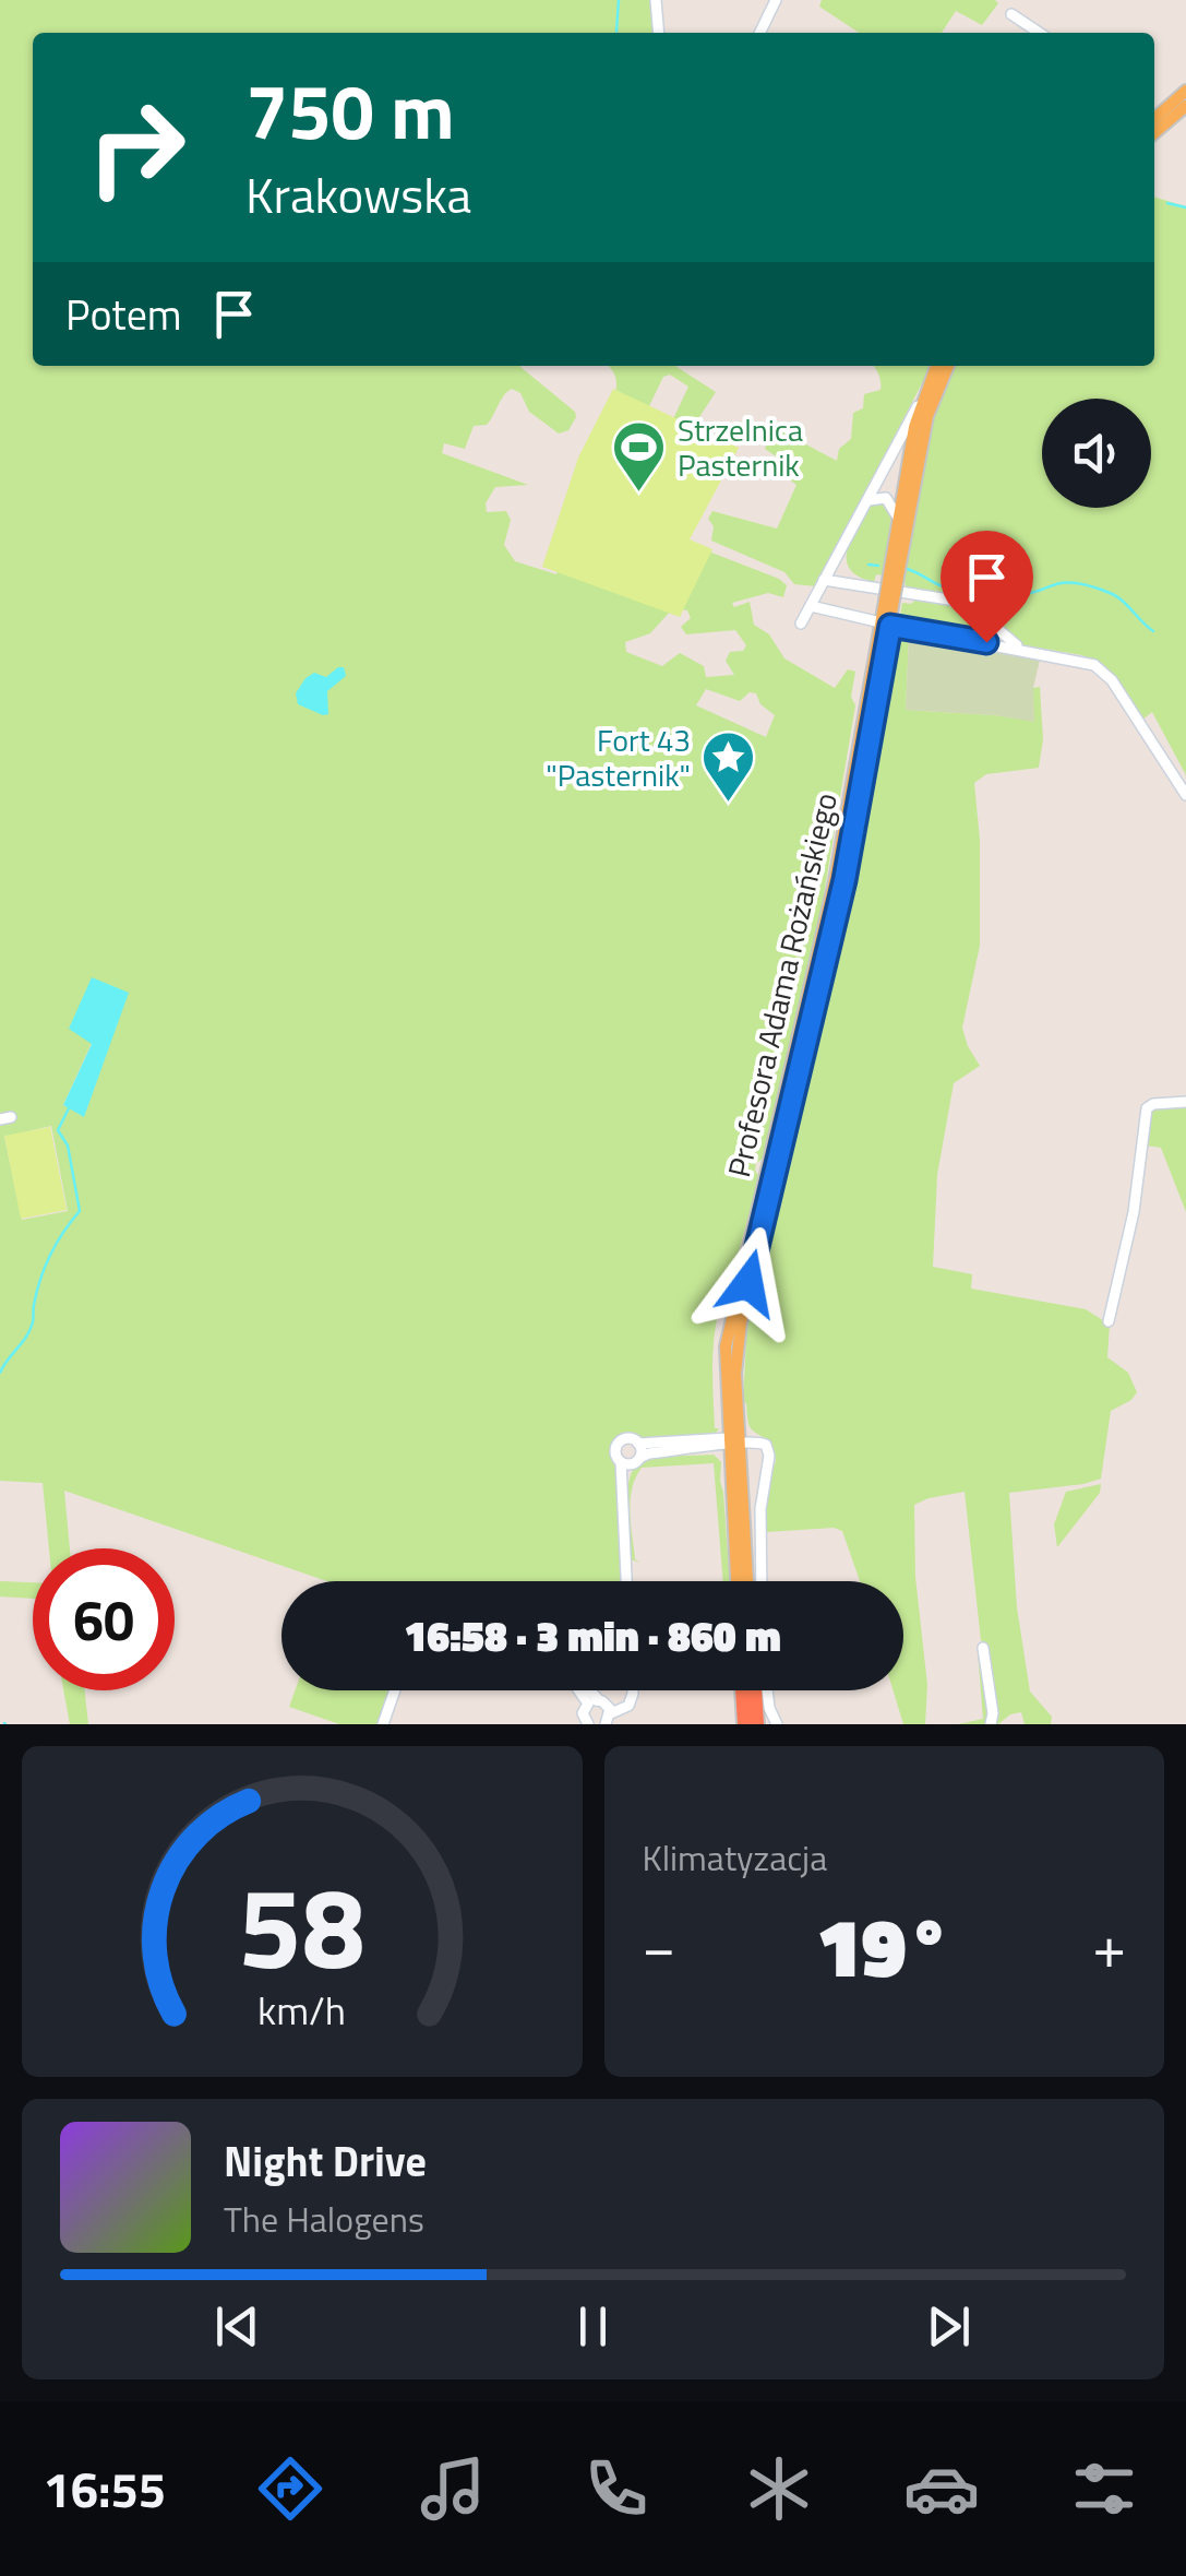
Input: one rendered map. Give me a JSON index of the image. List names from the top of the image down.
{
  "streets": {
    "main road": ["Profesora Adama Rożańskiego"]
  },
  "places": {
    "sports": ["Strzelnica Pasternik"],
    "place": ["Fort 43 \"Pasternik\""]
  },
  "page": {
    "turn": ["750 m", "Krakowska"],
    "then": "Potem",
    "limit": "60",
    "trip": "16:58 · 3 min · 860 m",
    "tile": "Klimatyzacja",
    "heat": ["−", "19°", "+"],
    "song": ["Night Drive", "The Halogens"],
    "tabs": "16:55",
    "gauge": ["58", "km/h"]
  }
}
